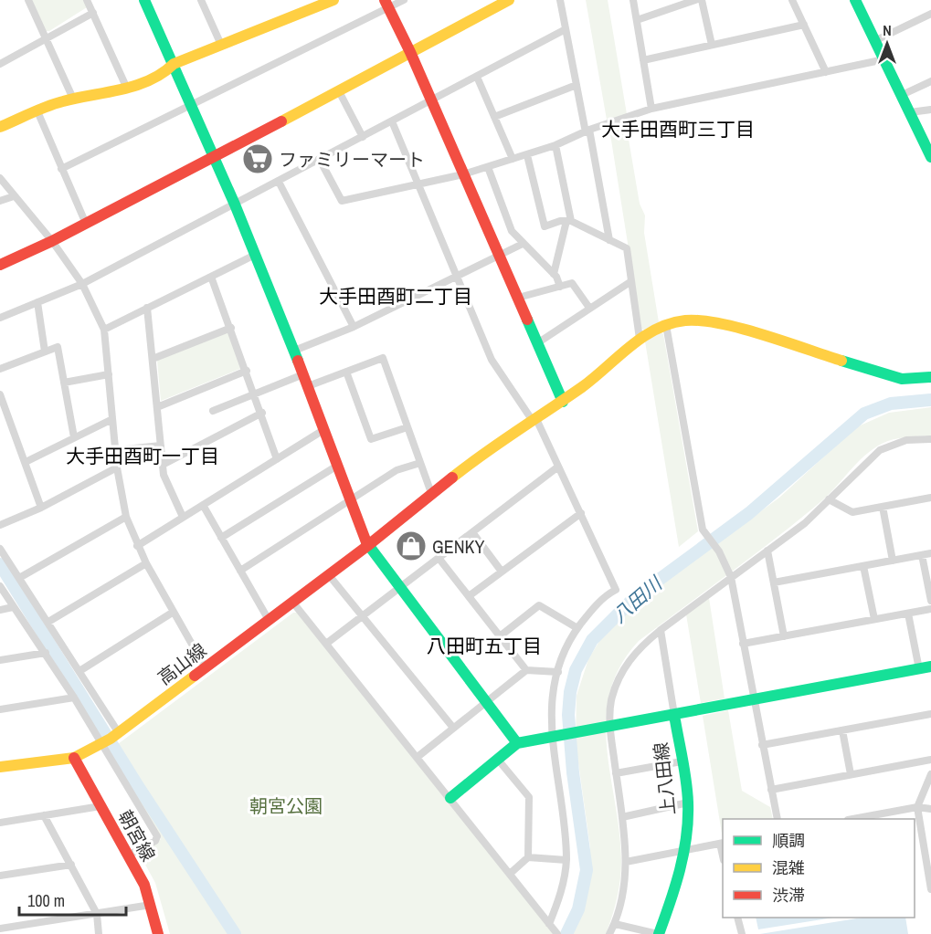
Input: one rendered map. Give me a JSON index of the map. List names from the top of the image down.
{
  "streets": {
    "street": ["高山線", "上八田線", "朝宮線"]
  },
  "crossings": [
    ["高山線", "朝宮線"]
  ],
  "districts": [
    "大手田酉町三丁目",
    "大手田酉町二丁目",
    "大手田酉町一丁目",
    "八田町五丁目"
  ],
  "water": ["八田川"],
  "parks": ["朝宮公園"],
  "places": {
    "supermarket": ["ファミリーマート"],
    "shop": ["GENKY"]
  },
  "legend": ["順調", "混雑", "渋滞"],
  "scale_bar": "100 m",
  "north": "top"
}
